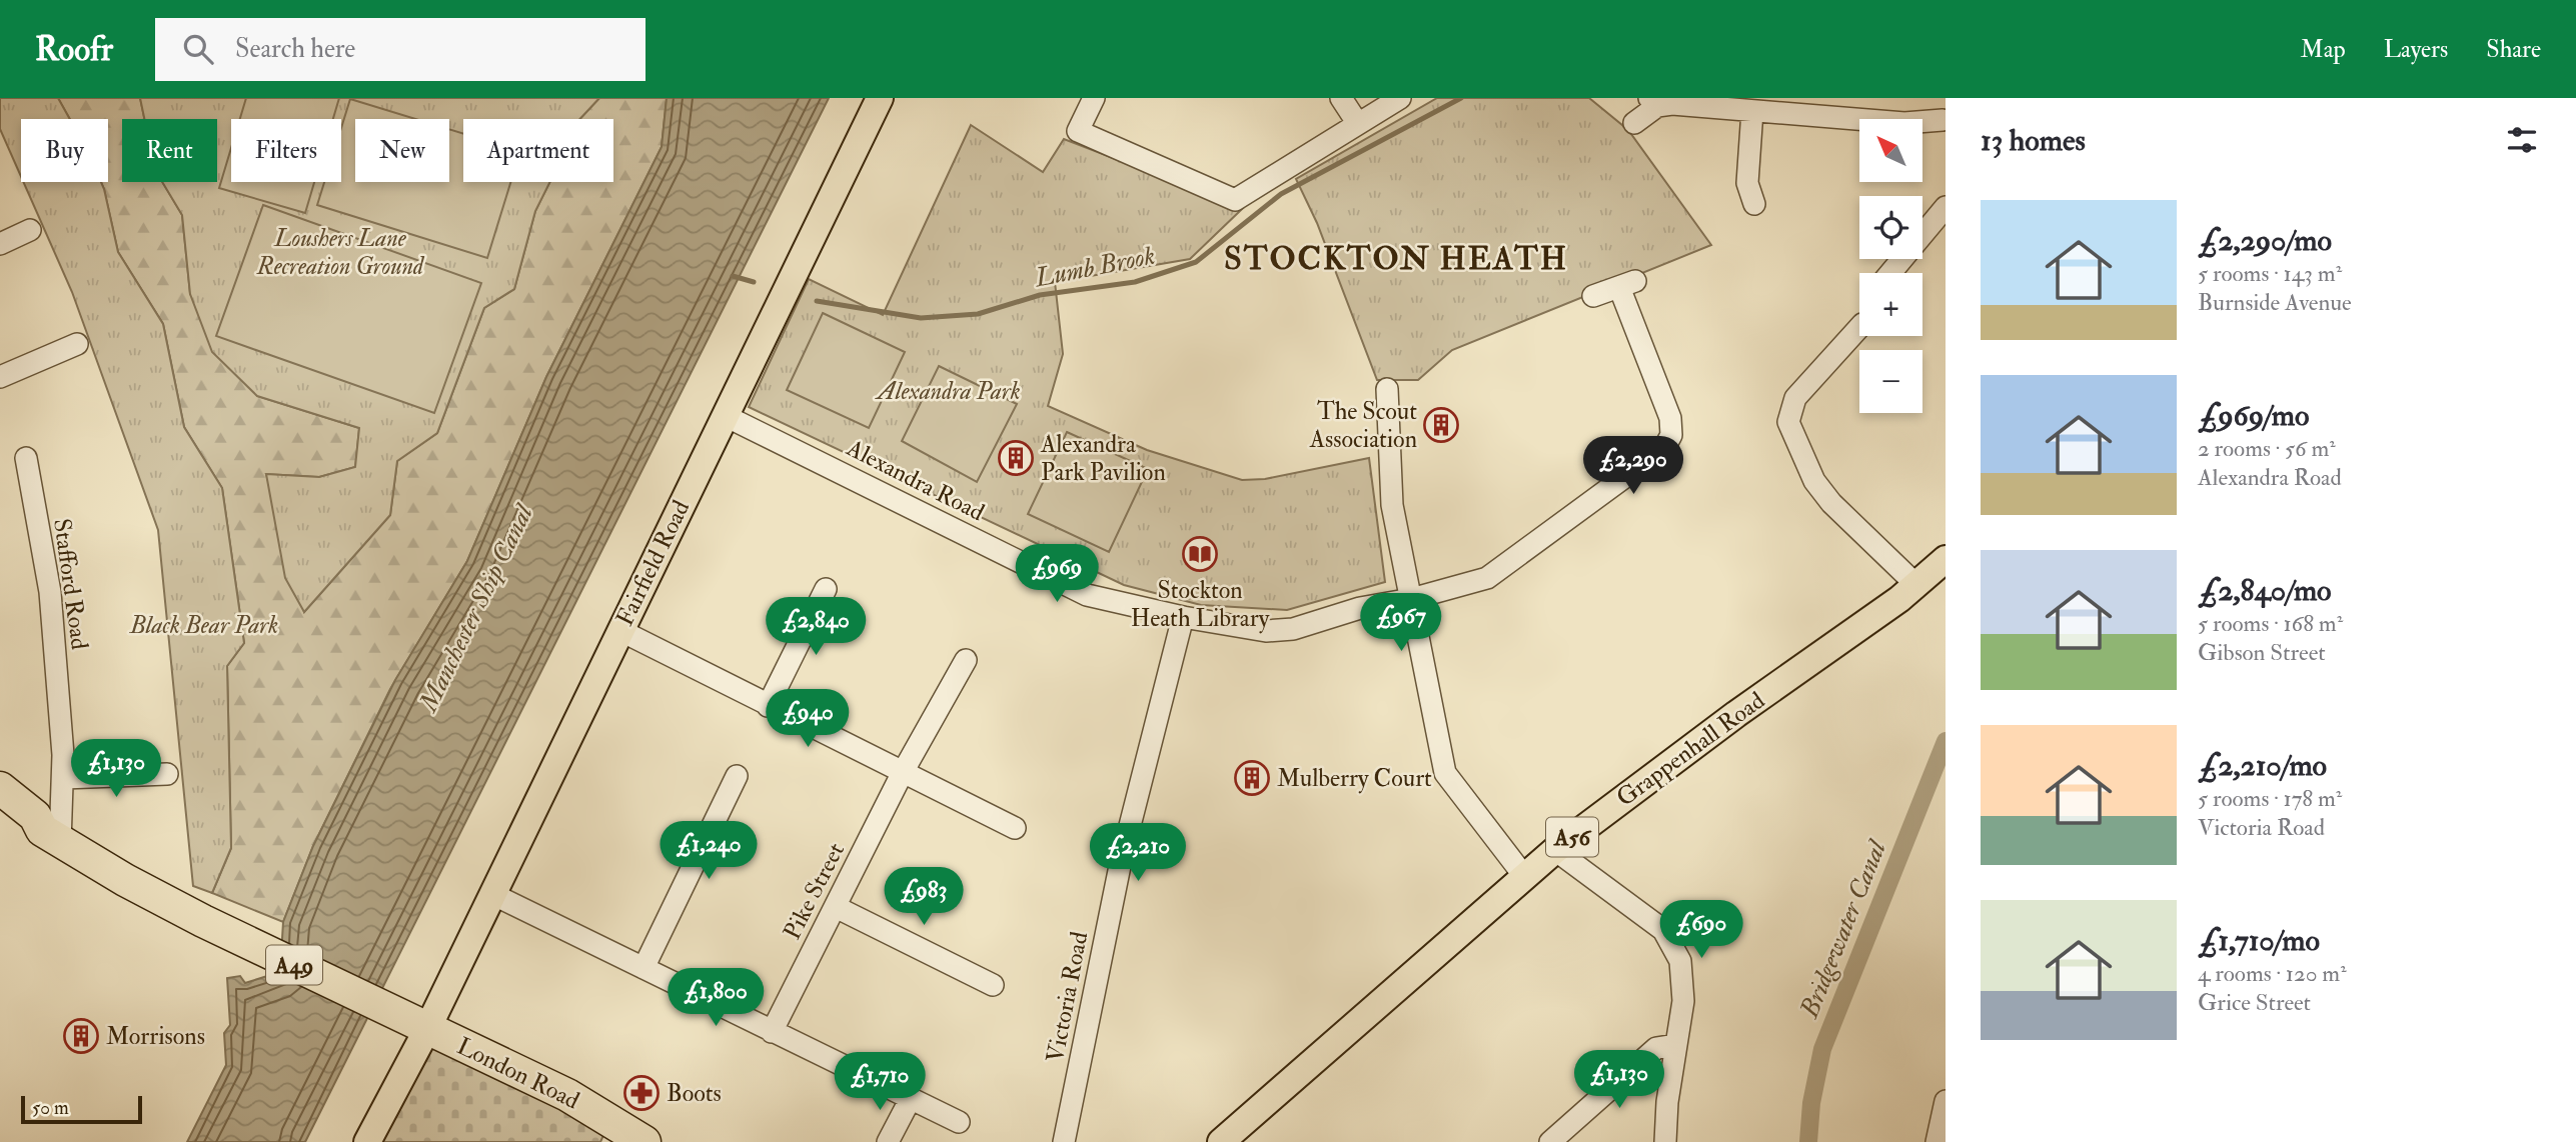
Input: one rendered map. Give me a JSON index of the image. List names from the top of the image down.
{
  "streets": {
    "highway": ["A49", "London Road"],
    "main road": ["Fairfield Road", "Grappenhall Road", "A56"],
    "street": [
      "Alexandra Road",
      "Stafford Road",
      "Pike Street",
      "Victoria Road"
    ]
  },
  "crossings": [
    ["Alexandra Road", "Fairfield Road"],
    ["Alexandra Road", "Victoria Road"],
    ["Fairfield Road", "A49"],
    ["Fairfield Road", "London Road"],
    ["Stafford Road", "A49"],
    ["A49", "London Road"]
  ],
  "districts": ["STOCKTON HEATH"],
  "water": ["Lumb Brook", "Manchester Ship Canal", "Bridgewater Canal"],
  "parks": ["Loushers Lane Recreation Ground", "Alexandra Park", "Black Bear Park"],
  "places": {
    "building": [
      "The Scout Association",
      "Alexandra Park Pavilion",
      "Mulberry Court",
      "Morrisons"
    ],
    "library": ["Stockton Heath Library"],
    "pharmacy": ["Boots"]
  },
  "scale_bar": "50 m",
  "north": "top left",
  "page": {
    "header": "Roofr",
    "search": "Search here",
    "nav": ["Map", "Layers", "Share"],
    "heading": "13 homes",
    "map_buttons": ["+", "−"],
    "chip": [
      "Buy",
      "Rent",
      "Filters",
      "New",
      "Apartment"
    ],
    "list": [
      {
        "name": "£2,290/mo",
        "note": "5 rooms · 143 m² · Burnside Avenue"
      },
      {
        "name": "£969/mo",
        "note": "2 rooms · 56 m² · Alexandra Road"
      },
      {
        "name": "£2,840/mo",
        "note": "5 rooms · 168 m² · Gibson Street"
      },
      {
        "name": "£2,210/mo",
        "note": "5 rooms · 178 m² · Victoria Road"
      },
      {
        "name": "£1,710/mo",
        "note": "4 rooms · 120 m² · Grice Street"
      }
    ],
    "price": [
      "£2,290",
      "£969",
      "£967",
      "£2,840",
      "£940",
      "£1,130",
      "£1,240",
      "£2,210",
      "£983",
      "£690",
      "£1,800",
      "£1,130",
      "£1,710"
    ],
    "scale": "50 m"
  }
}
